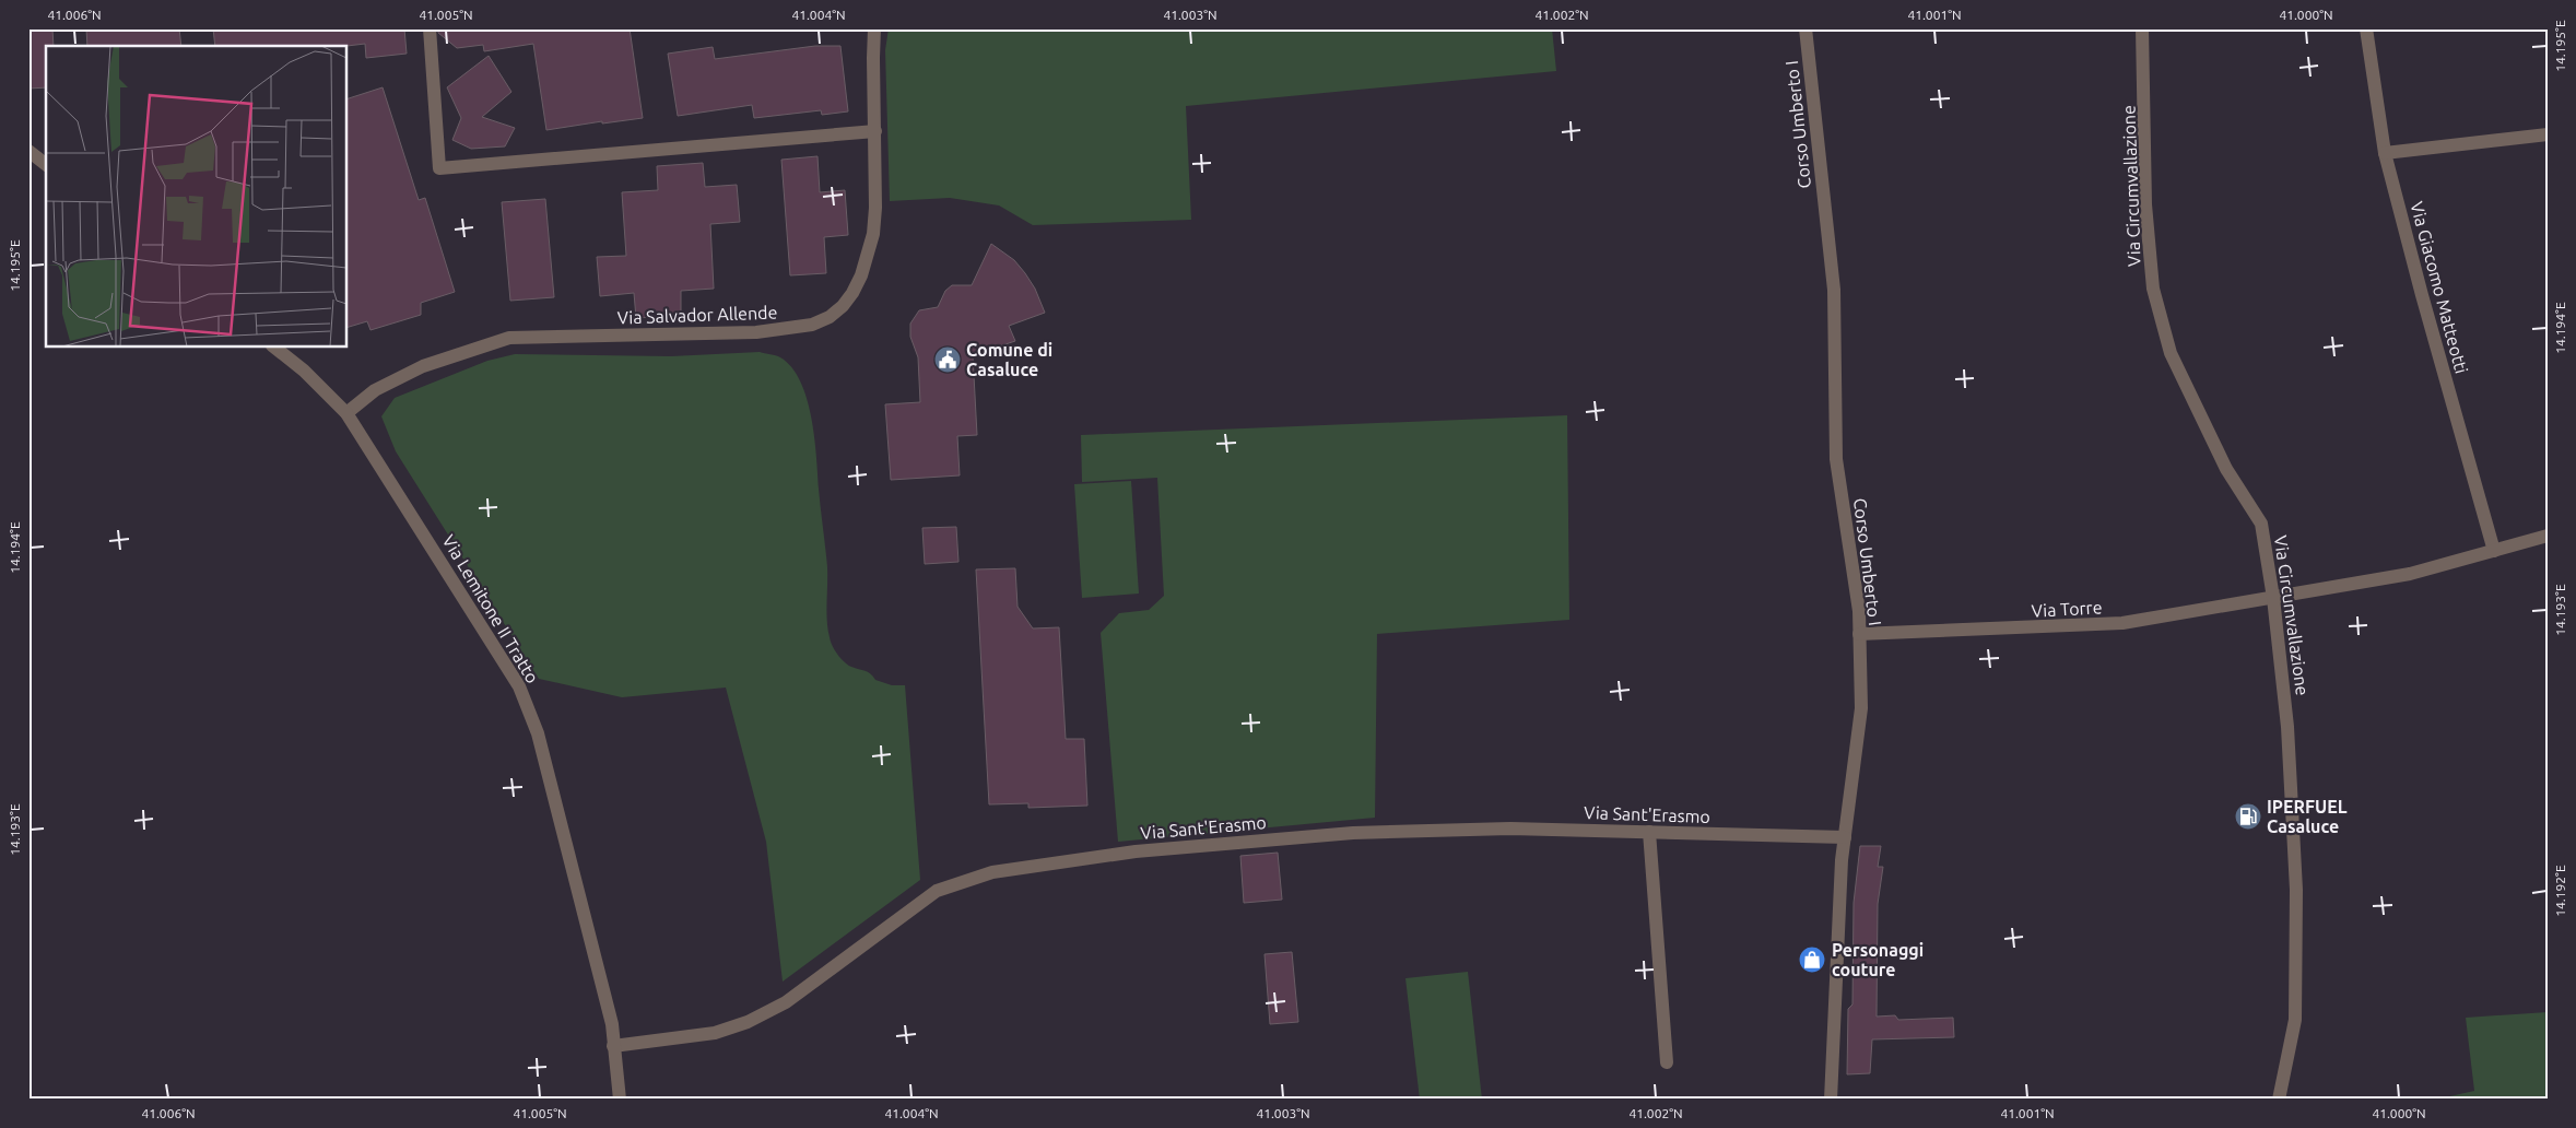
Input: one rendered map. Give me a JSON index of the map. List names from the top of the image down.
{
  "streets": {
    "street": [
      "Corso Umberto I",
      "Via Circumvallazione",
      "Via Giacomo Matteotti",
      "Via Salvador Allende",
      "Via Lemitone II Tratto",
      "Via Torre",
      "Via Sant'Erasmo"
    ]
  },
  "crossings": [
    ["Corso Umberto I", "Via Torre"],
    ["Corso Umberto I", "Via Sant'Erasmo"],
    ["Via Circumvallazione", "Via Torre"],
    ["Via Giacomo Matteotti", "Via Torre"],
    ["Via Salvador Allende", "Via Lemitone II Tratto"],
    ["Via Lemitone II Tratto", "Via Sant'Erasmo"]
  ],
  "places": {
    "public building": ["Comune di Casaluce"],
    "fuel station": ["IPERFUEL Casaluce"],
    "shop": ["Personaggi couture"]
  },
  "coordinates": [
    "41.006°N",
    "41.005°N",
    "41.004°N",
    "41.003°N",
    "41.002°N",
    "41.001°N",
    "41.000°N",
    "14.195°E",
    "14.194°E",
    "14.193°E",
    "14.192°E"
  ]
}
